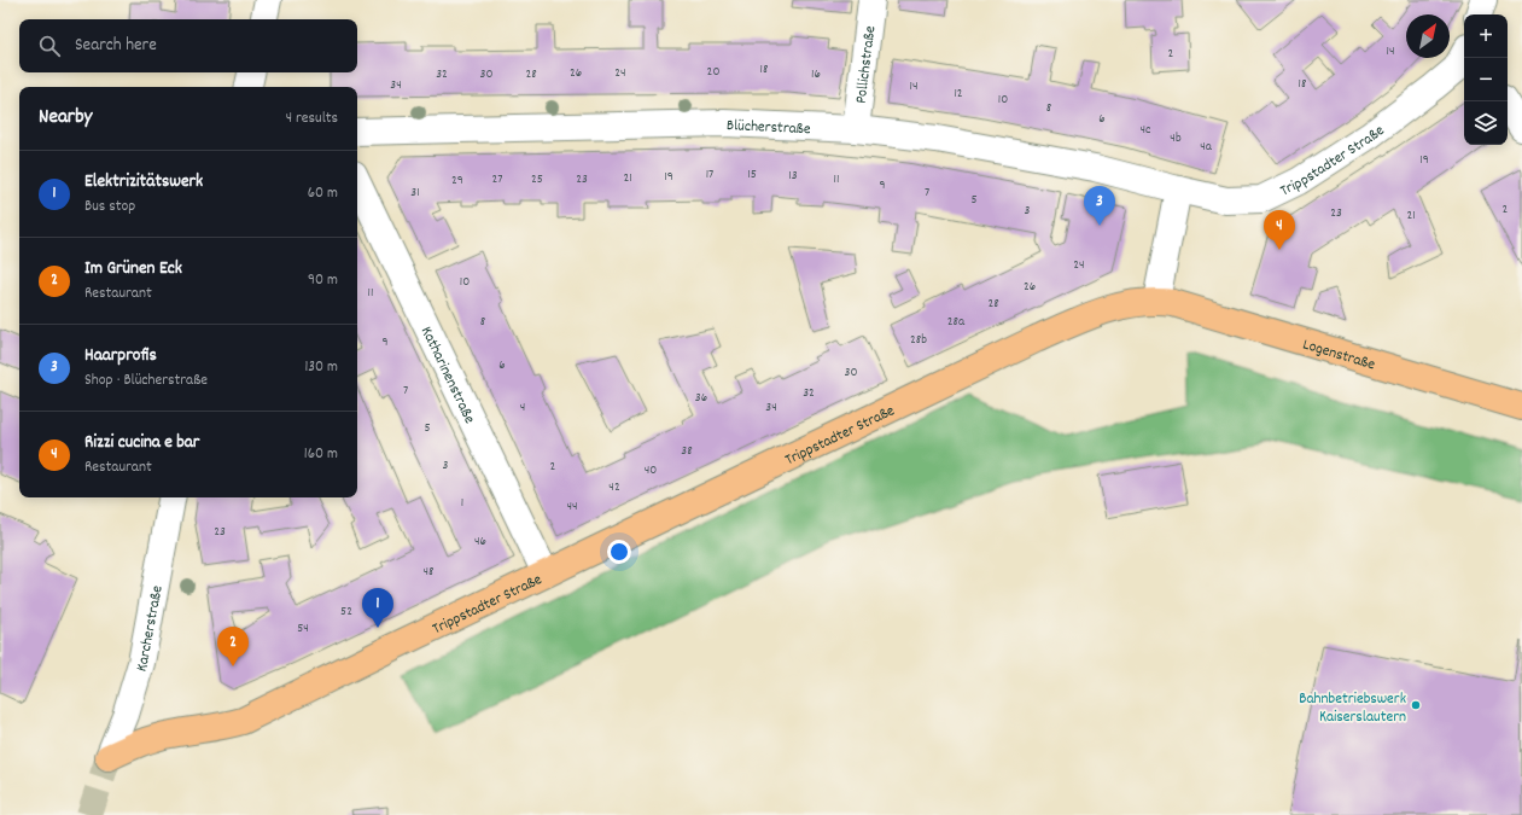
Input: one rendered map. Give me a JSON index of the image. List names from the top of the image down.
{
  "streets": {
    "main road": ["Trippstadter Straße", "Logenstraße"],
    "street": [
      "Pollichstraße",
      "Blücherstraße",
      "Katharinenstraße",
      "Karcherstraße"
    ]
  },
  "crossings": [
    ["Pollichstraße", "Blücherstraße"],
    ["Blücherstraße", "Trippstadter Straße"],
    ["Trippstadter Straße", "Logenstraße"],
    ["Trippstadter Straße", "Katharinenstraße"],
    ["Trippstadter Straße", "Karcherstraße"]
  ],
  "places": ["Bahnbetriebswerk Kaiserslautern"],
  "house_numbers": [
    "14",
    "2",
    "18",
    "20",
    "26",
    "24",
    "32",
    "30",
    "28",
    "16",
    "18",
    "34",
    "14",
    "12",
    "10",
    "8",
    "6",
    "4c",
    "4b",
    "4a",
    "19",
    "17",
    "15",
    "13",
    "19",
    "21",
    "27",
    "25",
    "23",
    "11",
    "29",
    "9",
    "31",
    "7",
    "5",
    "2",
    "3",
    "23",
    "21",
    "24",
    "10",
    "26",
    "11",
    "28",
    "8",
    "28a",
    "28b",
    "9",
    "6",
    "30",
    "7",
    "32",
    "36",
    "4",
    "34",
    "5",
    "38",
    "3",
    "2",
    "40",
    "42",
    "1",
    "44",
    "23",
    "46",
    "48",
    "52",
    "54"
  ],
  "north": "top right",
  "page": {
    "map_buttons": ["+", "−"],
    "search": "Search here",
    "heading": ["Nearby", "4 results"],
    "list": [
      {
        "mark": "1",
        "name": "Elektrizitätswerk",
        "note": "Bus stop",
        "value": "60 m"
      },
      {
        "mark": "2",
        "name": "Im Grünen Eck",
        "note": "Restaurant",
        "value": "90 m"
      },
      {
        "mark": "3",
        "name": "Haarprofis",
        "note": "Shop · Blücherstraße",
        "value": "130 m"
      },
      {
        "mark": "4",
        "name": "Rizzi cucina e bar",
        "note": "Restaurant",
        "value": "160 m"
      }
    ],
    "pins": [
      "3",
      "4",
      "1",
      "2"
    ]
  }
}
